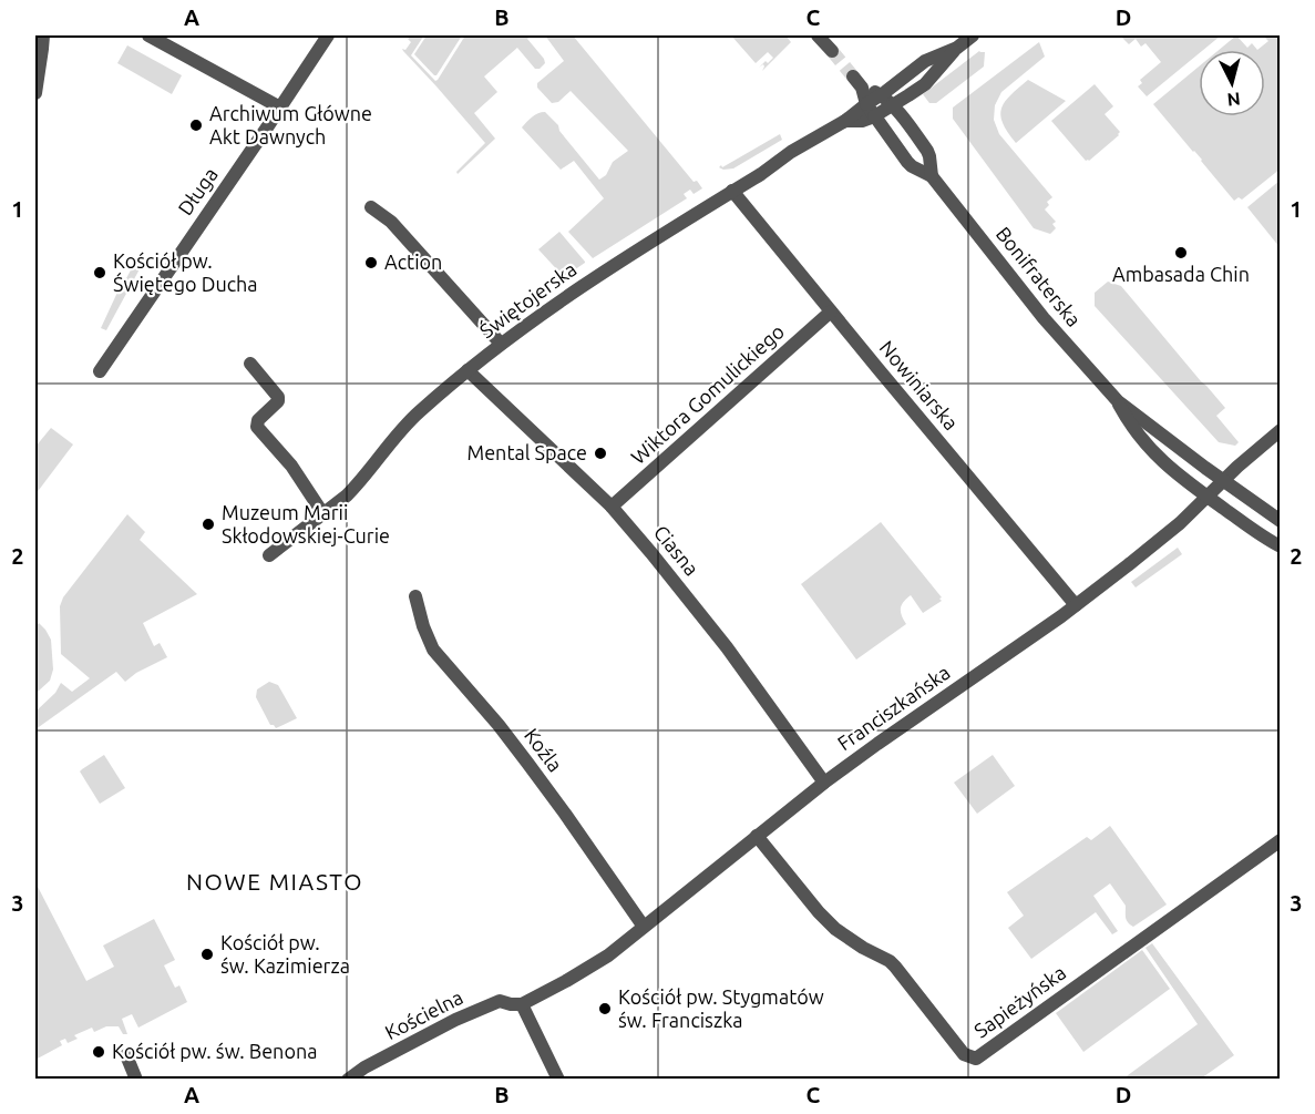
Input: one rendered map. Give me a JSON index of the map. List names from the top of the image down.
{
  "streets": {
    "street": [
      "Długa",
      "Bonifraterska",
      "Świętojerska",
      "Nowiniarska",
      "Wiktora Gomulickiego",
      "Ciasna",
      "Franciszkańska",
      "Koźla",
      "Sapieżyńska",
      "Kościelna"
    ]
  },
  "crossings": [
    ["Bonifraterska", "Świętojerska"],
    ["Bonifraterska", "Franciszkańska"],
    ["Świętojerska", "Nowiniarska"],
    ["Świętojerska", "Ciasna"],
    ["Nowiniarska", "Wiktora Gomulickiego"],
    ["Nowiniarska", "Franciszkańska"],
    ["Wiktora Gomulickiego", "Ciasna"],
    ["Ciasna", "Franciszkańska"],
    ["Franciszkańska", "Koźla"],
    ["Franciszkańska", "Sapieżyńska"],
    ["Franciszkańska", "Kościelna"]
  ],
  "districts": ["NOWE MIASTO"],
  "places": [
    "Archiwum Główne Akt Dawnych",
    "Ambasada Chin",
    "Action",
    "Kościół pw. Świętego Ducha",
    "Mental Space",
    "Muzeum Marii Skłodowskiej-Curie",
    "Kościół pw. św. Kazimierza",
    "Kościół pw. Stygmatów św. Franciszka",
    "Kościół pw. św. Benona"
  ],
  "north": "bottom",
  "grid": {
    "columns": [
      "A",
      "B",
      "C",
      "D"
    ],
    "rows": ["1", "2", "3"]
  }
}
